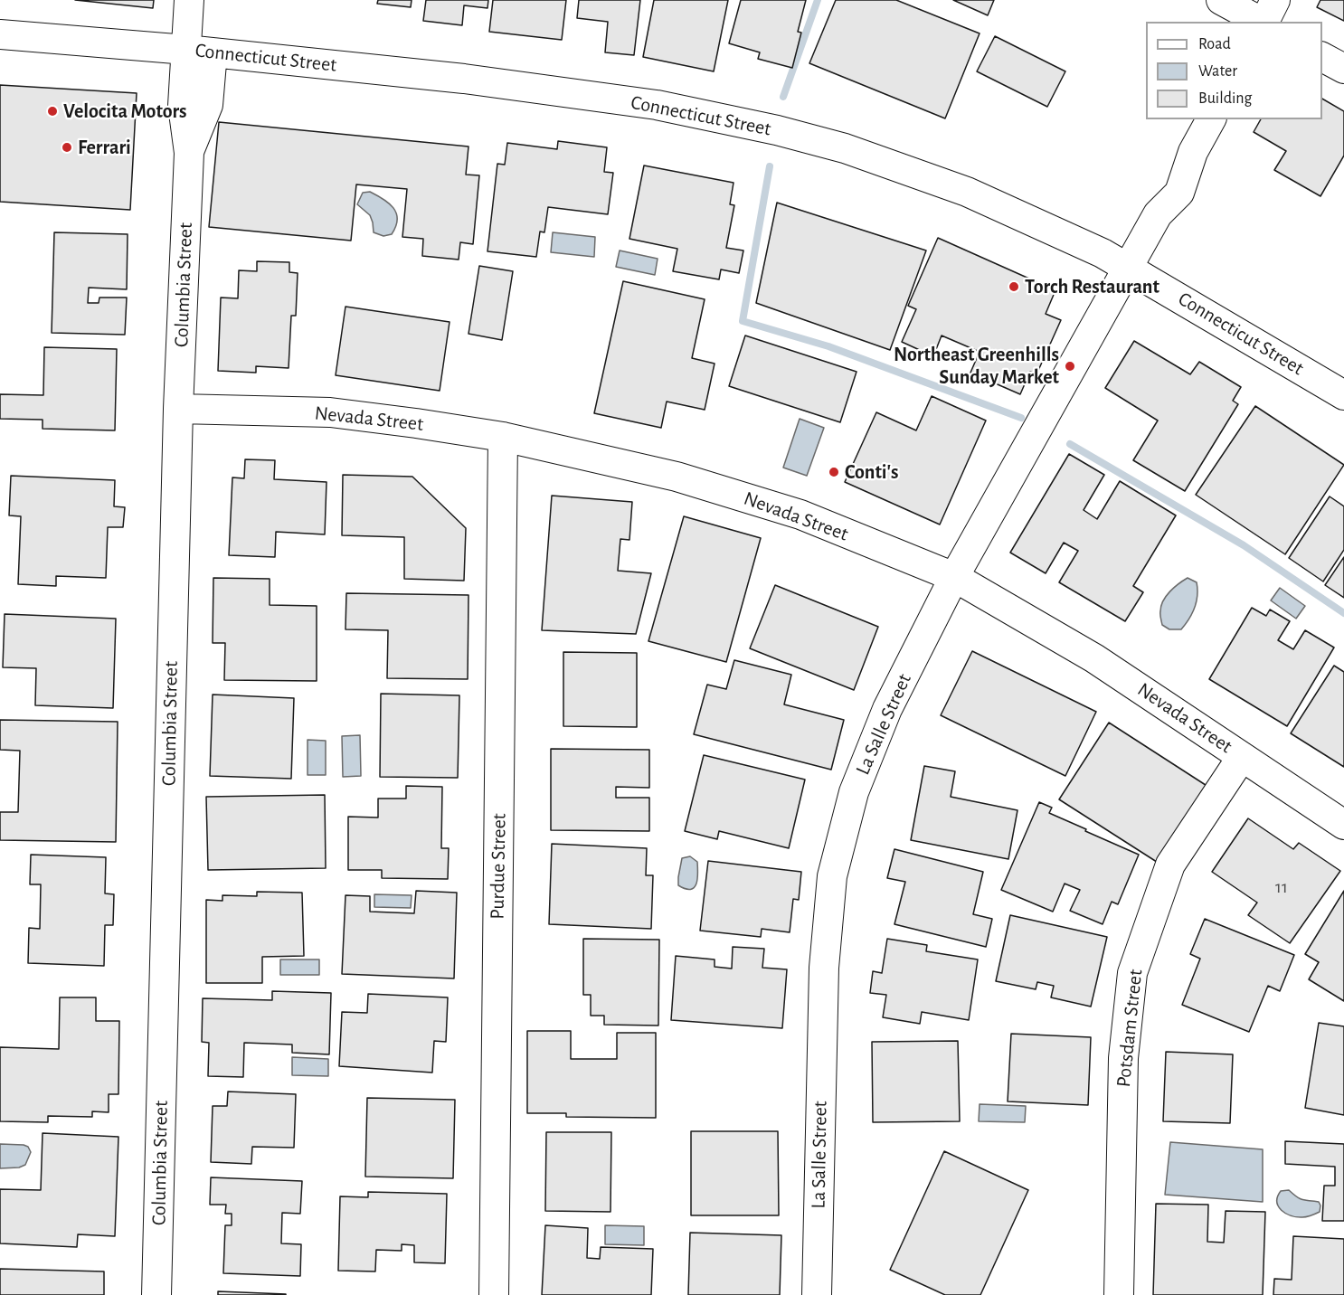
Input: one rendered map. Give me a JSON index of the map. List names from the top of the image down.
{
  "streets": {
    "street": [
      "Connecticut Street",
      "Columbia Street",
      "Nevada Street",
      "La Salle Street",
      "Purdue Street",
      "Potsdam Street"
    ]
  },
  "crossings": [
    ["Connecticut Street", "Columbia Street"],
    ["Connecticut Street", "La Salle Street"],
    ["Columbia Street", "Nevada Street"],
    ["Nevada Street", "La Salle Street"],
    ["Nevada Street", "Purdue Street"],
    ["Nevada Street", "Potsdam Street"]
  ],
  "places": [
    "Velocita Motors",
    "Ferrari",
    "Torch Restaurant",
    "Northeast Greenhills Sunday Market",
    "Conti's"
  ],
  "house_numbers": ["11"],
  "legend": ["Road", "Water", "Building"]
}
